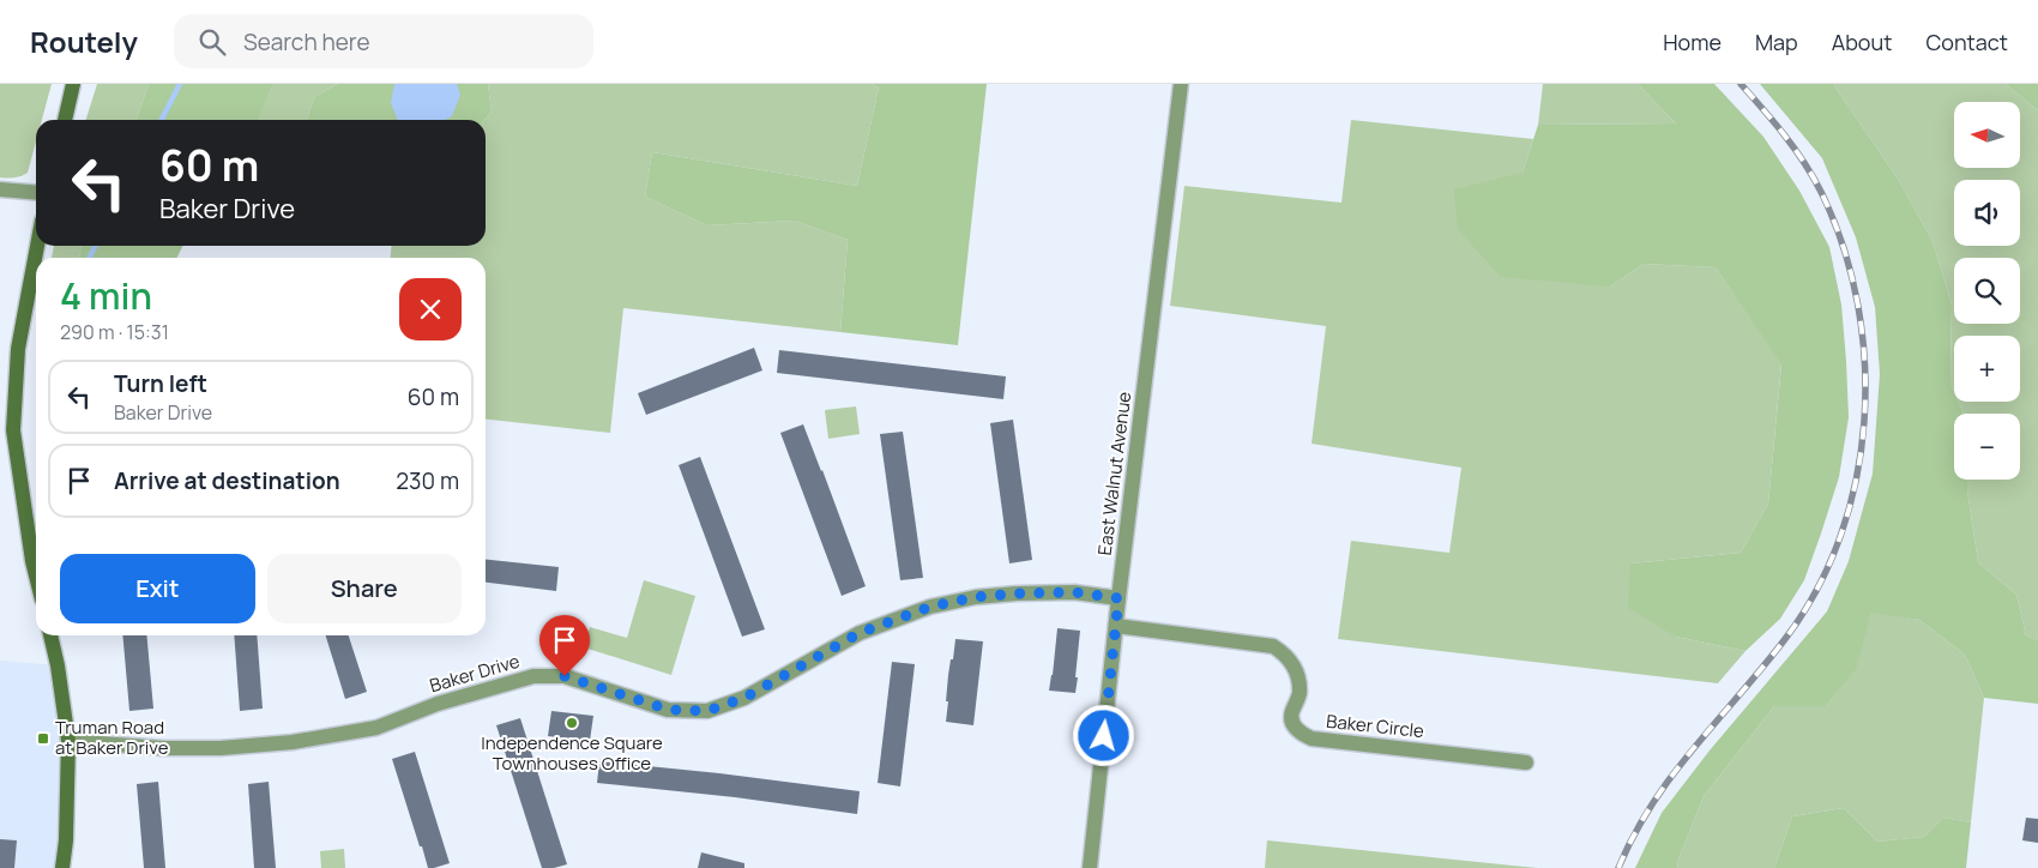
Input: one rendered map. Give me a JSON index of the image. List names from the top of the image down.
{
  "streets": {
    "street": ["East Walnut Avenue", "Baker Drive", "Baker Circle"]
  },
  "crossings": [
    ["East Walnut Avenue", "Baker Drive"],
    ["East Walnut Avenue", "Baker Circle"]
  ],
  "places": {
    "other": ["Independence Square Townhouses Office"],
    "transit": ["Truman Road at Baker Drive"]
  },
  "north": "left",
  "page": {
    "header": "Routely",
    "search": "Search here",
    "nav": [
      "Home",
      "Map",
      "About",
      "Contact"
    ],
    "map_buttons": ["+", "−"],
    "turn": ["60 m", "Baker Drive"],
    "heading": ["4 min", "290 m · 15:31"],
    "list": [
      {
        "name": "Turn left",
        "note": "Baker Drive",
        "value": "60 m"
      },
      {
        "name": "Arrive at destination",
        "value": "230 m"
      }
    ],
    "buttons": ["Exit", "Share"]
  }
}
